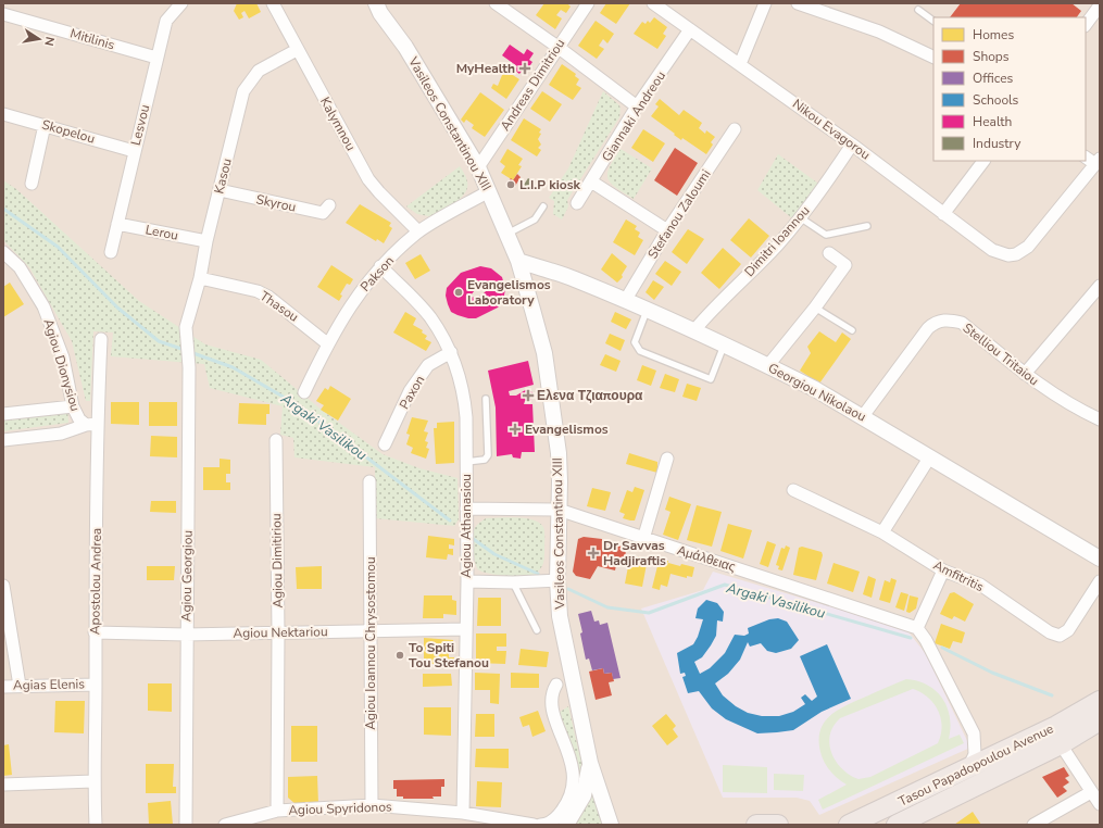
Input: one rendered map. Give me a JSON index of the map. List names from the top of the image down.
{
  "streets": {
    "highway": ["Tasou Papadopoulou Avenue"],
    "street": [
      "Mitilinis",
      "Andreas Dimitriou",
      "Giannaki Andreou",
      "Kalymnou",
      "Vasileos Constantinou XIII",
      "Lesvou",
      "Nikou Evagorou",
      "Skopelou",
      "Kasou",
      "Skyrou",
      "Stefanou Zaloumi",
      "Lerou",
      "Dimitri Ioannou",
      "Pakson",
      "Thasou",
      "Stelliou Tritaiou",
      "Agiou Dionysiou",
      "Paxon",
      "Georgiou Nikolaou",
      "Agiou Athanasiou",
      "Αμάλθειας",
      "Agiou Dimitiriou",
      "Agiou Georgiou",
      "Amfitritis",
      "Apostolou Andrea",
      "Agiou Nektariou",
      "Agiou Ioannou Chrysostomou",
      "Agias Elenis",
      "Agiou Spyridonos"
    ]
  },
  "crossings": [
    ["Mitilinis", "Lesvou"],
    ["Andreas Dimitriou", "Vasileos Constantinou XIII"],
    ["Giannaki Andreou", "Nikou Evagorou"],
    ["Kalymnou", "Kasou"],
    ["Kalymnou", "Pakson"],
    ["Vasileos Constantinou XIII", "Pakson"],
    ["Vasileos Constantinou XIII", "Georgiou Nikolaou"],
    ["Vasileos Constantinou XIII", "Αμάλθειας"],
    ["Lesvou", "Skopelou"],
    ["Lesvou", "Lerou"],
    ["Nikou Evagorou", "Dimitri Ioannou"],
    ["Kasou", "Skyrou"],
    ["Kasou", "Lerou"],
    ["Kasou", "Thasou"],
    ["Kasou", "Agiou Georgiou"],
    ["Stefanou Zaloumi", "Georgiou Nikolaou"],
    ["Dimitri Ioannou", "Georgiou Nikolaou"],
    ["Pakson", "Thasou"],
    ["Pakson", "Agiou Athanasiou"],
    ["Stelliou Tritaiou", "Georgiou Nikolaou"],
    ["Agiou Dionysiou", "Apostolou Andrea"],
    ["Paxon", "Agiou Athanasiou"],
    ["Agiou Athanasiou", "Αμάλθειας"],
    ["Agiou Athanasiou", "Agiou Nektariou"],
    ["Agiou Athanasiou", "Agiou Spyridonos"],
    ["Agiou Dimitiriou", "Agiou Nektariou"],
    ["Agiou Dimitiriou", "Agiou Spyridonos"],
    ["Agiou Georgiou", "Agiou Nektariou"],
    ["Apostolou Andrea", "Agiou Nektariou"],
    ["Apostolou Andrea", "Agias Elenis"],
    ["Agiou Nektariou", "Agiou Ioannou Chrysostomou"],
    ["Agiou Ioannou Chrysostomou", "Agiou Spyridonos"]
  ],
  "water": ["Argaki Vasilikou"],
  "places": {
    "health": [
      "MyHealth",
      "Ελενα Τζιαπουρα",
      "Evangelismos",
      "Dr Savvas Hadjiraftis"
    ],
    "other": ["L.I.P kiosk", "Evangelismos Laboratory", "To Spiti Tou Stefanou"]
  },
  "legend": [
    "Homes",
    "Shops",
    "Offices",
    "Schools",
    "Health",
    "Industry"
  ],
  "north": "right"
}
